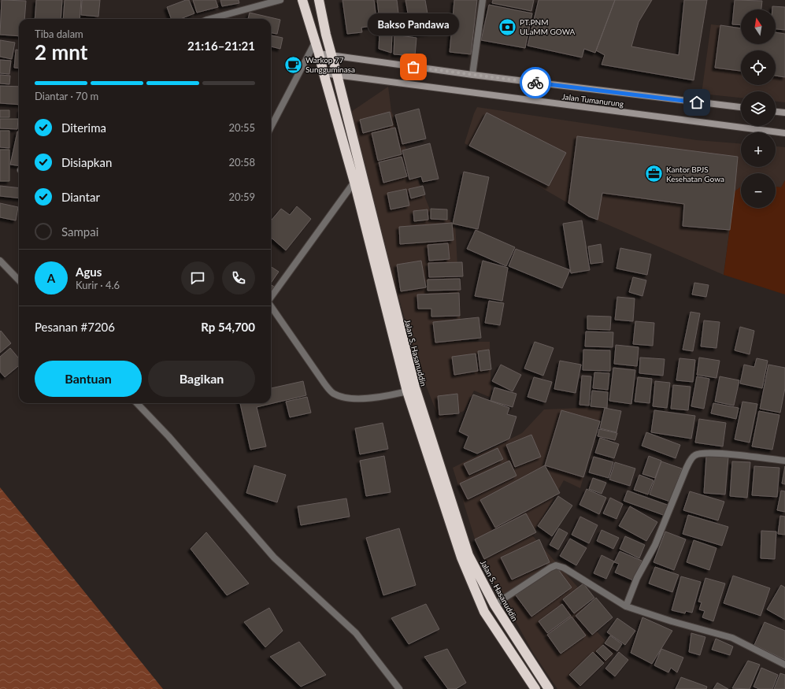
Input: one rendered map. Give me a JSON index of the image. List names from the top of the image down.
{
  "streets": {
    "highway": ["Jalan S. Hasanuddin"],
    "street": ["Jalan Tumanurung"]
  },
  "crossings": [
    ["Jalan Tumanurung", "Jalan S. Hasanuddin"]
  ],
  "places": {
    "bank": ["PT.PNM ULaMM GOWA"],
    "cafe": ["Warkop 77 Sungguminasa"],
    "other": ["Bakso Pandawa"],
    "office": ["Kantor BPJS Kesehatan Gowa"]
  },
  "north": "top",
  "page": {
    "map_buttons": ["+", "−"],
    "bubble": "Bakso Pandawa",
    "heading": ["2 mnt", "Tiba dalam", "21:16–21:21"],
    "panel": [
      "Agus",
      "Kurir · 4.6",
      "Pesanan #7206",
      "Rp 54,700"
    ],
    "bar": "Diantar · 70 m",
    "list": [
      ["Diterima", "20:55"],
      ["Disiapkan", "20:58"],
      ["Diantar", "20:59"],
      "Sampai"
    ],
    "round": "A",
    "buttons": ["Bantuan", "Bagikan"]
  }
}
